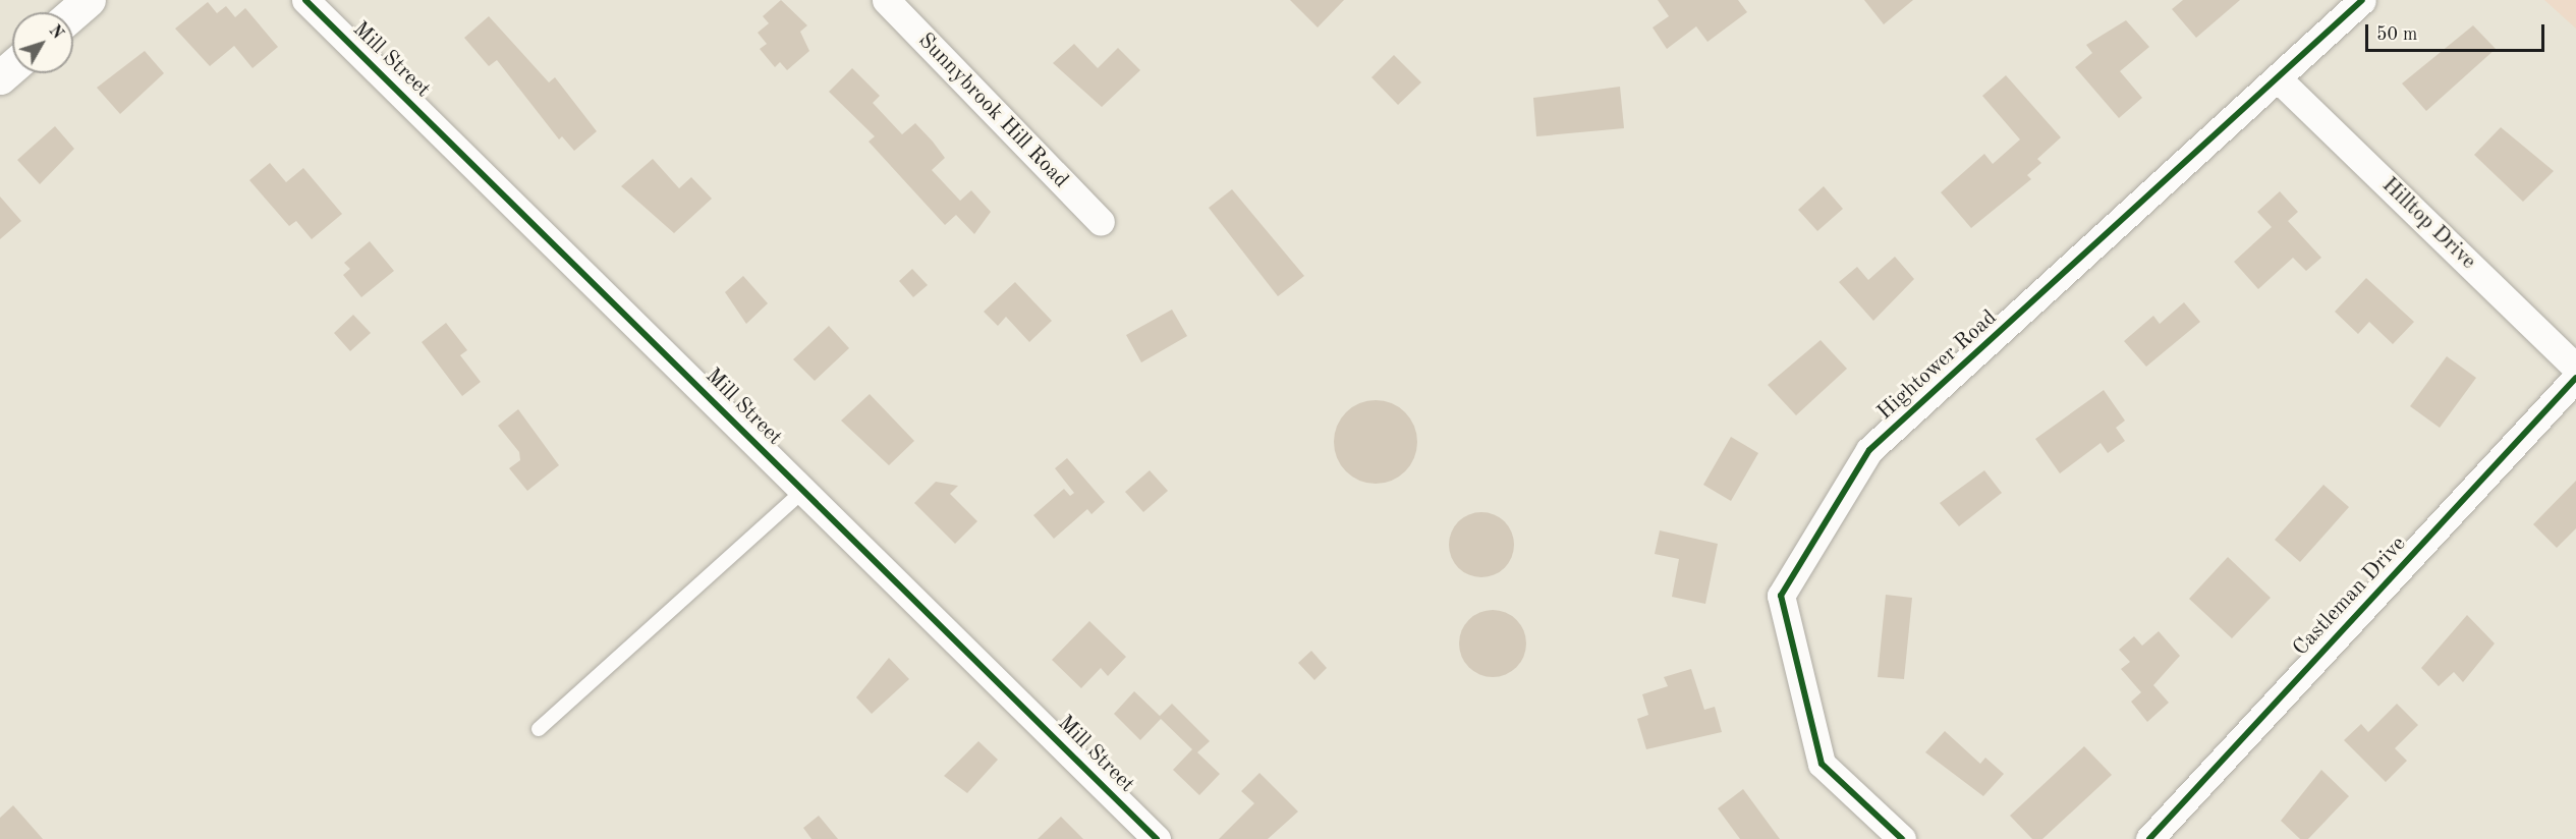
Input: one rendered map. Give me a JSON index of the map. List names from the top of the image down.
{
  "streets": {
    "street": [
      "Mill Street",
      "Sunnybrook Hill Road",
      "Hilltop Drive",
      "Hightower Road",
      "Castleman Drive"
    ]
  },
  "crossings": [
    ["Hilltop Drive", "Hightower Road"]
  ],
  "scale_bar": "50 m",
  "north": "top right"
}
